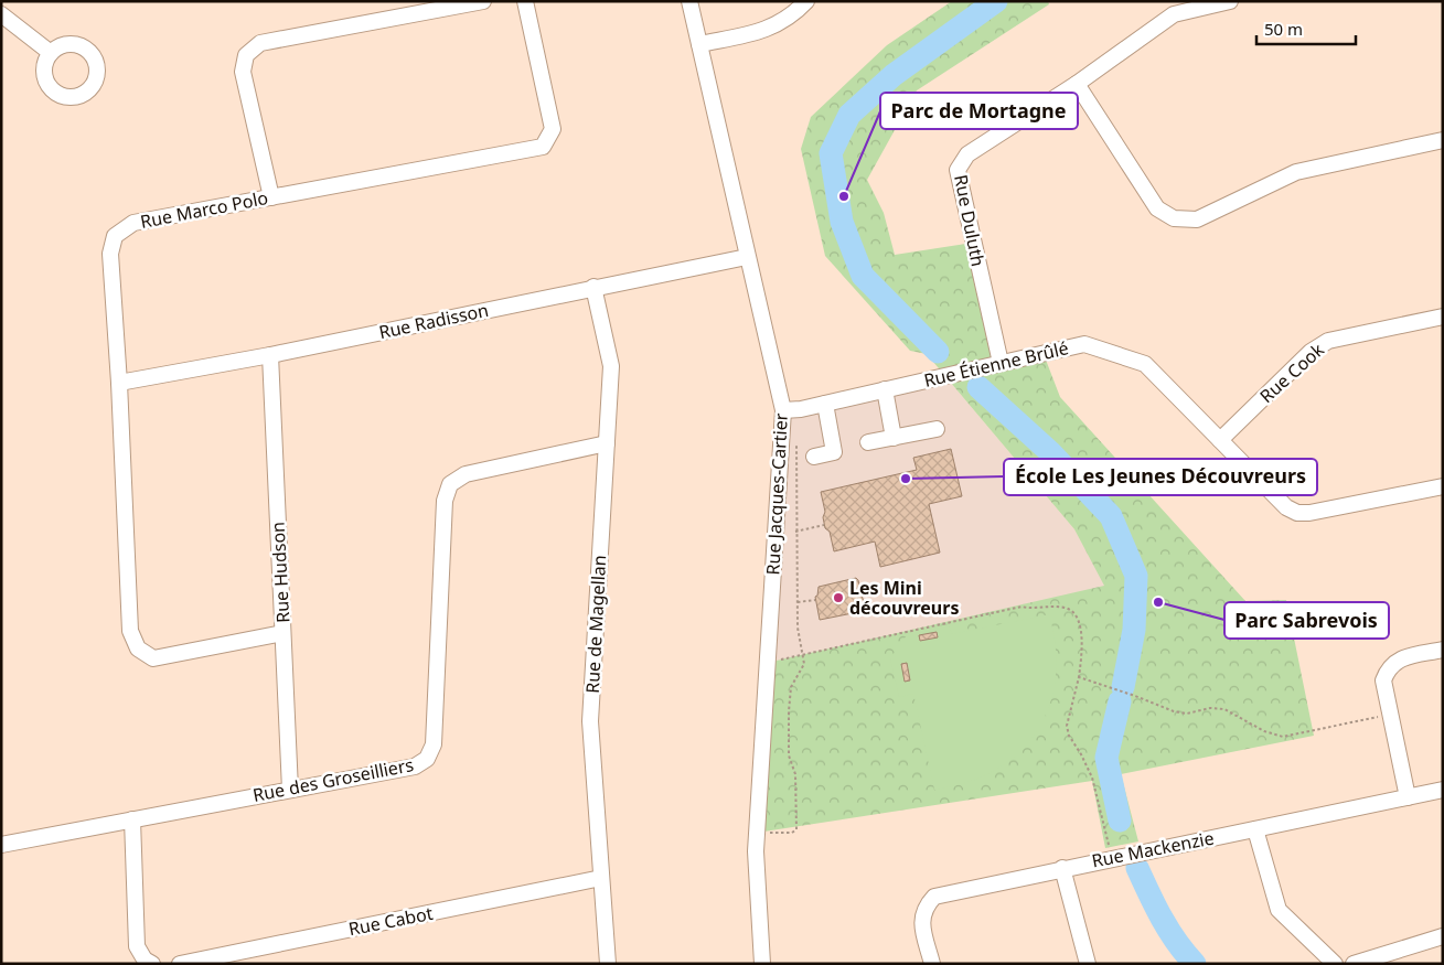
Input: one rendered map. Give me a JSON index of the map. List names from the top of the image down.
{
  "streets": {
    "street": [
      "Rue Marco Polo",
      "Rue Duluth",
      "Rue Radisson",
      "Rue Étienne Brûlé",
      "Rue Cook",
      "Rue Jacques-Cartier",
      "Rue Hudson",
      "Rue de Magellan",
      "Rue des Groseilliers",
      "Rue Mackenzie",
      "Rue Cabot"
    ]
  },
  "crossings": [
    ["Rue Marco Polo", "Rue Radisson"],
    ["Rue Marco Polo", "Rue Hudson"],
    ["Rue Duluth", "Rue Étienne Brûlé"],
    ["Rue Radisson", "Rue Jacques-Cartier"],
    ["Rue Radisson", "Rue Hudson"],
    ["Rue Radisson", "Rue de Magellan"],
    ["Rue Étienne Brûlé", "Rue Cook"],
    ["Rue Étienne Brûlé", "Rue Jacques-Cartier"],
    ["Rue Hudson", "Rue des Groseilliers"],
    ["Rue de Magellan", "Rue des Groseilliers"],
    ["Rue de Magellan", "Rue Cabot"]
  ],
  "places": [
    "Parc de Mortagne",
    "École Les Jeunes Découvreurs",
    "Les Mini découvreurs",
    "Parc Sabrevois"
  ],
  "scale_bar": "50 m"
}
